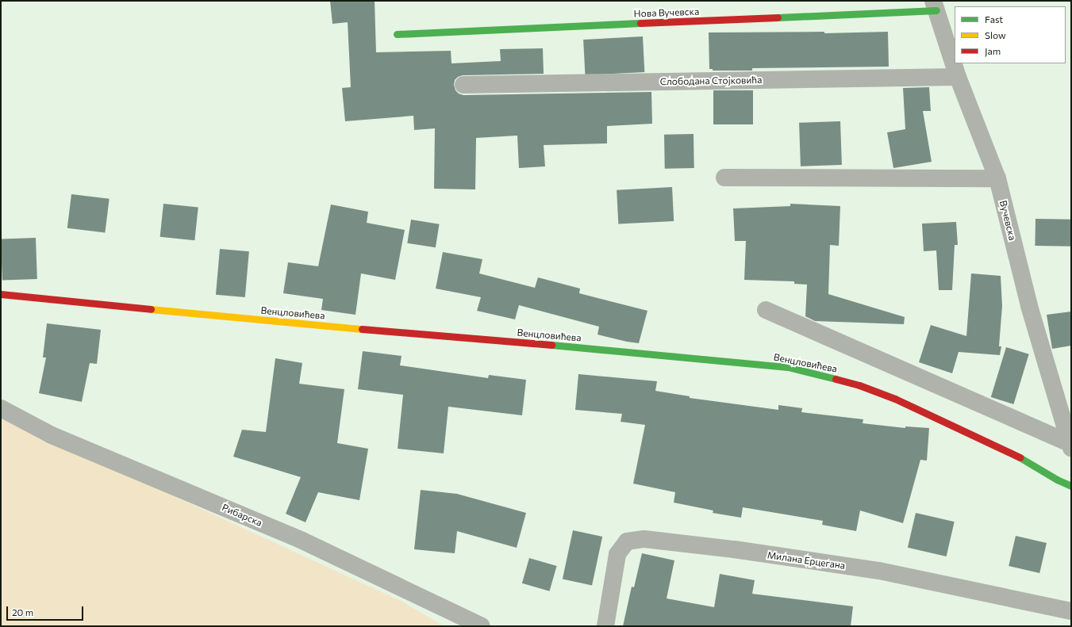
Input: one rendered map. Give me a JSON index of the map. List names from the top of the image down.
{
  "streets": {
    "street": [
      "Нова Вучевска",
      "Слободана Стојковића",
      "Вучевска",
      "Венцловићева",
      "Рибарска",
      "Милана Ерцегана"
    ]
  },
  "crossings": [
    ["Нова Вучевска", "Вучевска"],
    ["Слободана Стојковића", "Вучевска"]
  ],
  "legend": ["Fast", "Slow", "Jam"],
  "scale_bar": "20 m"
}
